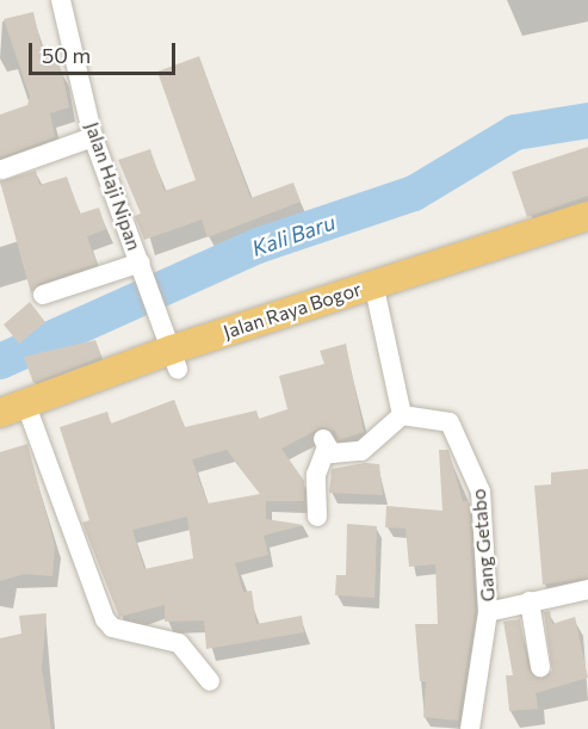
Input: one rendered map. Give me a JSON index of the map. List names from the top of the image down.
{
  "streets": {
    "highway": ["Jalan Raya Bogor"],
    "street": ["Jalan Haji Nipan", "Gang Getabo"]
  },
  "crossings": [
    ["Jalan Haji Nipan", "Jalan Raya Bogor"]
  ],
  "water": ["Kali Baru"],
  "scale_bar": "50 m"
}
